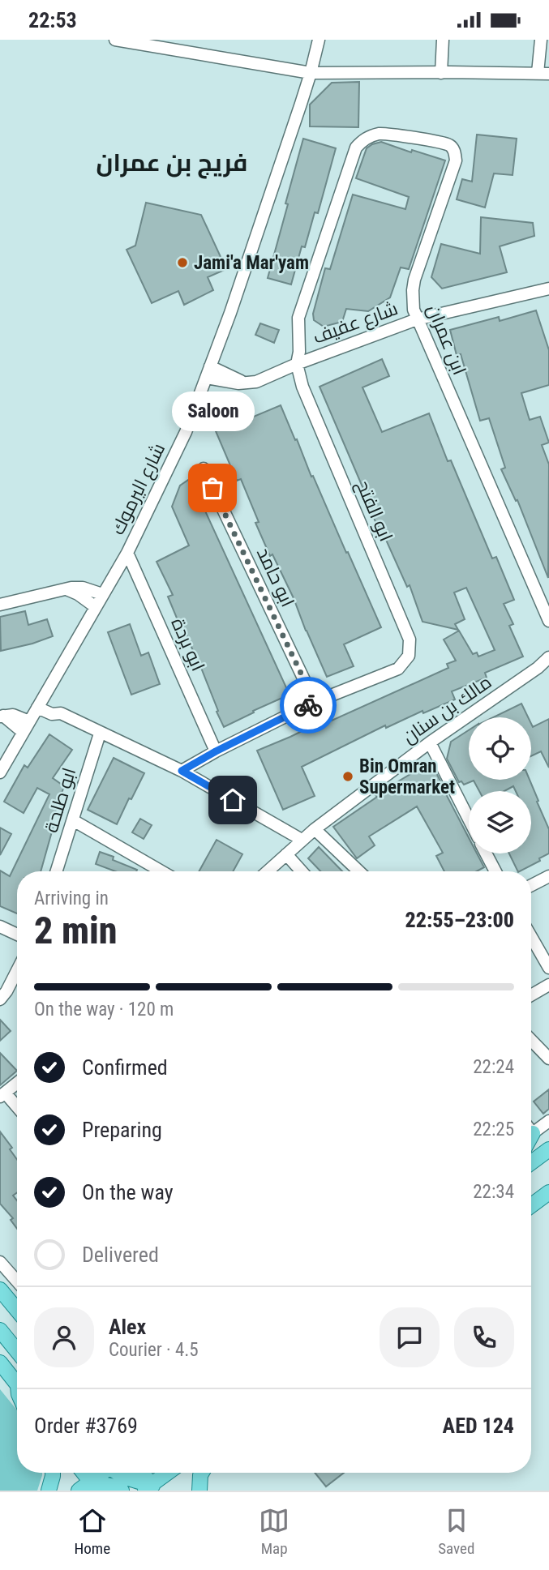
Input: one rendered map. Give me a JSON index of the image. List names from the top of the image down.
{
  "streets": {
    "street": [
      "شارع عفيف",
      "ابن عمران",
      "شارع اليرموك",
      "ابو الفتح",
      "ابو حامد",
      "ابو بردة",
      "مالك بن سنان",
      "ابو طلحة"
    ]
  },
  "crossings": [
    ["شارع عفيف", "ابن عمران"],
    ["شارع عفيف", "شارع اليرموك"],
    ["شارع عفيف", "ابو الفتح"],
    ["ابن عمران", "ابو الفتح"],
    ["شارع اليرموك", "ابو بردة"],
    ["ابو الفتح", "ابو حامد"],
    ["ابو الفتح", "ابو بردة"]
  ],
  "districts": ["فريج بن عمران"],
  "places": ["Jami'a Mar'yam", "Saloon", "Bin Omran Supermarket"],
  "page": {
    "status": "22:53",
    "bubble": "Saloon",
    "heading": ["2 min", "Arriving in", "22:55–23:00"],
    "panel": [
      "Alex",
      "Courier · 4.5",
      "Order #3769",
      "AED 124"
    ],
    "bar": "On the way · 120 m",
    "list": [
      ["Confirmed", "22:24"],
      ["Preparing", "22:25"],
      ["On the way", "22:34"],
      "Delivered"
    ],
    "tabs": ["Home", "Map", "Saved"]
  }
}
